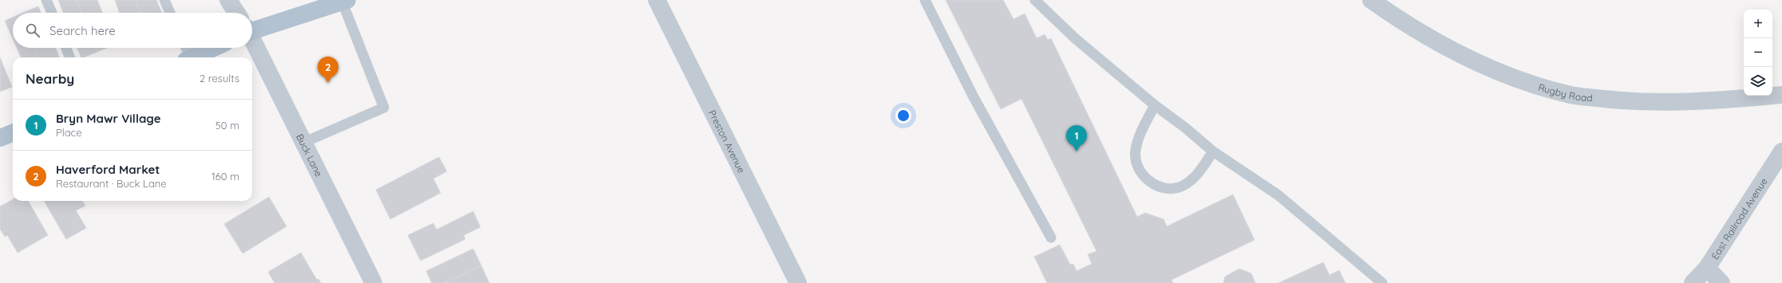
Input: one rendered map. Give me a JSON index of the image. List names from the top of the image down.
{
  "streets": {
    "street": [
      "Rugby Road",
      "Preston Avenue",
      "Buck Lane",
      "East Railroad Avenue"
    ]
  },
  "page": {
    "map_buttons": ["+", "−"],
    "search": "Search here",
    "pins": ["2", "1"],
    "heading": ["Nearby", "2 results"],
    "list": [
      {
        "mark": "1",
        "name": "Bryn Mawr Village",
        "note": "Place",
        "value": "50 m"
      },
      {
        "mark": "2",
        "name": "Haverford Market",
        "note": "Restaurant · Buck Lane",
        "value": "160 m"
      }
    ]
  }
}
